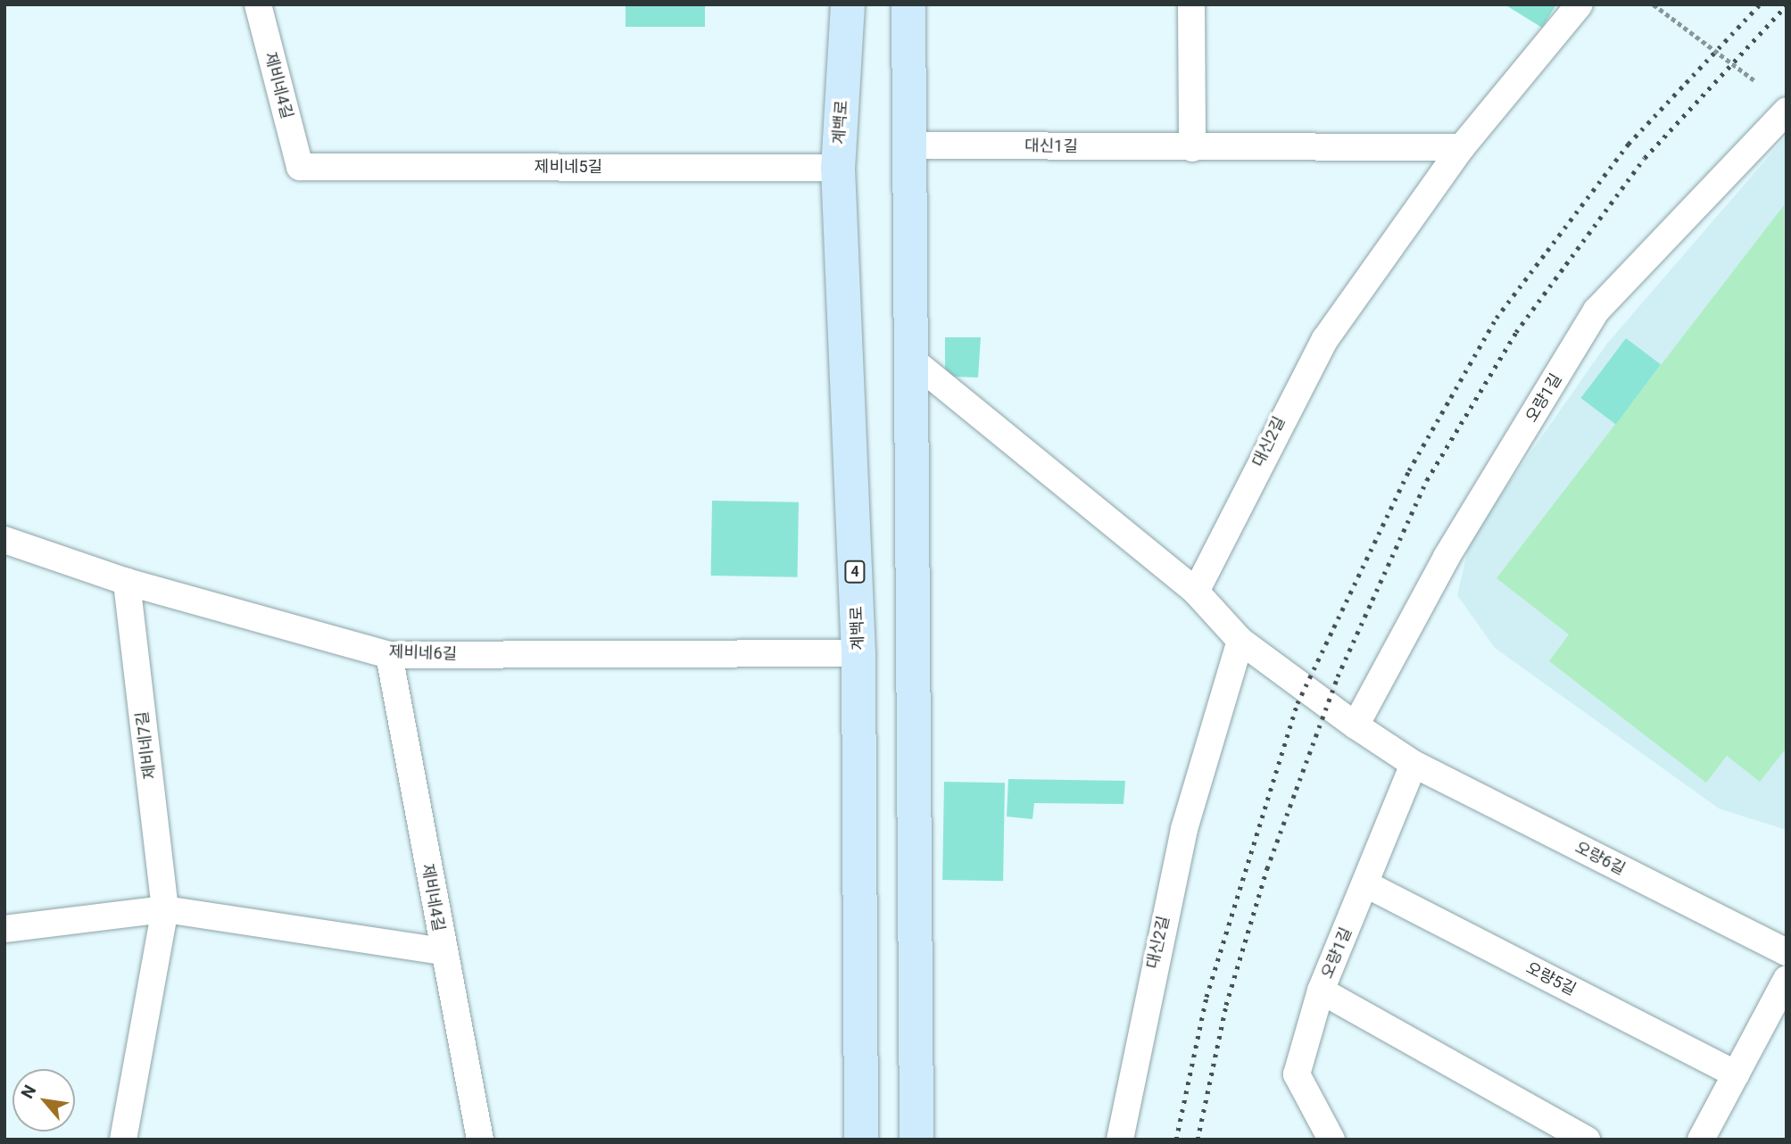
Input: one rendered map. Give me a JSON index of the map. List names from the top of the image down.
{
  "streets": {
    "main road": ["계백로", "4"],
    "street": [
      "제비네4길",
      "대신1길",
      "제비네5길",
      "오량1길",
      "대신2길",
      "제비네6길",
      "제비네7길",
      "오량6길",
      "오량5길"
    ]
  },
  "crossings": [
    ["제비네4길", "제비네5길"],
    ["제비네4길", "제비네6길"],
    ["계백로", "제비네5길"],
    ["계백로", "제비네6길"],
    ["대신1길", "대신2길"],
    ["오량1길", "오량6길"],
    ["오량1길", "오량5길"],
    ["대신2길", "오량6길"],
    ["제비네6길", "제비네7길"]
  ],
  "north": "top left"
}
